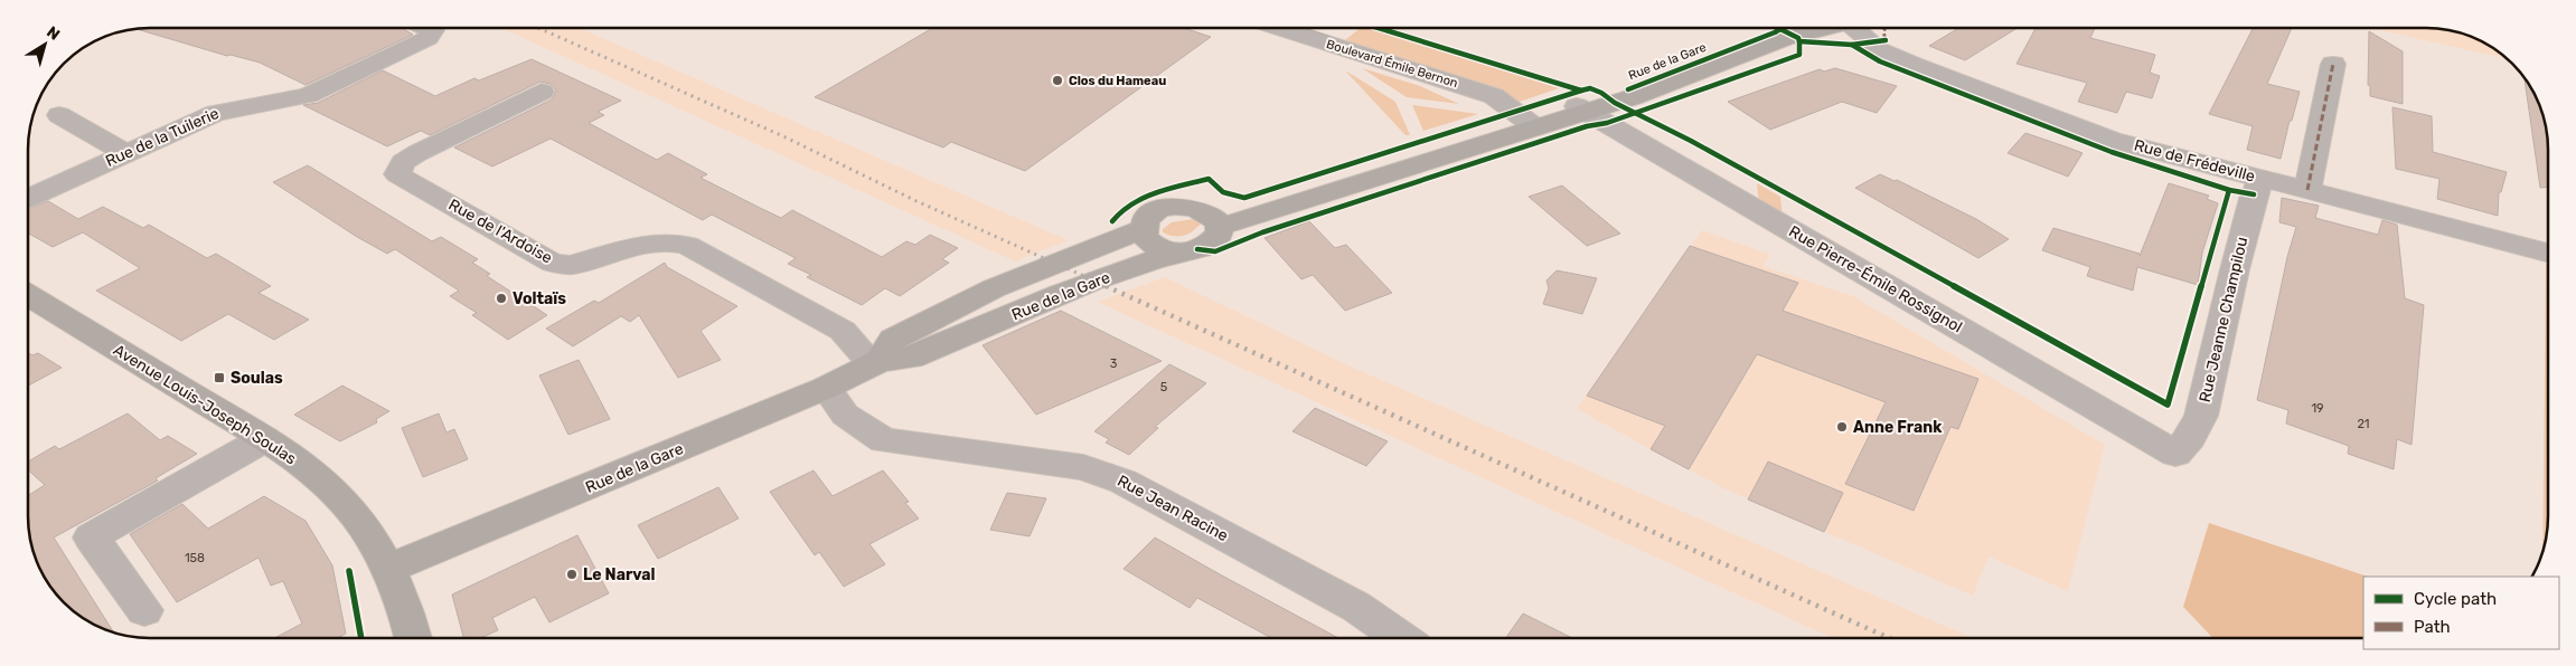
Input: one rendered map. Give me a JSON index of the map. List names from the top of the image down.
{
  "streets": {
    "street": [
      "Rue de la Gare",
      "Boulevard Émile Bernon",
      "Rue de la Tuilerie",
      "Rue de Frédeville",
      "Rue de l'Ardoise",
      "Rue Pierre-Émile Rossignol",
      "Rue Jeanne Champilou",
      "Avenue Louis-Joseph Soulas",
      "Rue Jean Racine"
    ]
  },
  "crossings": [
    ["Rue de la Gare", "Boulevard Émile Bernon"],
    ["Rue de la Gare", "Rue de l'Ardoise"],
    ["Rue de la Gare", "Rue Pierre-Émile Rossignol"],
    ["Rue de la Gare", "Avenue Louis-Joseph Soulas"],
    ["Rue de la Gare", "Rue Jean Racine"],
    ["Rue de Frédeville", "Rue Jeanne Champilou"],
    ["Rue Pierre-Émile Rossignol", "Rue Jeanne Champilou"]
  ],
  "places": {
    "other": [
      "Clos du Hameau",
      "Voltaïs",
      "Anne Frank",
      "Le Narval"
    ],
    "transit": ["Soulas"]
  },
  "house_numbers": [
    "3",
    "5",
    "19",
    "21",
    "158"
  ],
  "legend": ["Cycle path", "Path"],
  "north": "top right"
}
